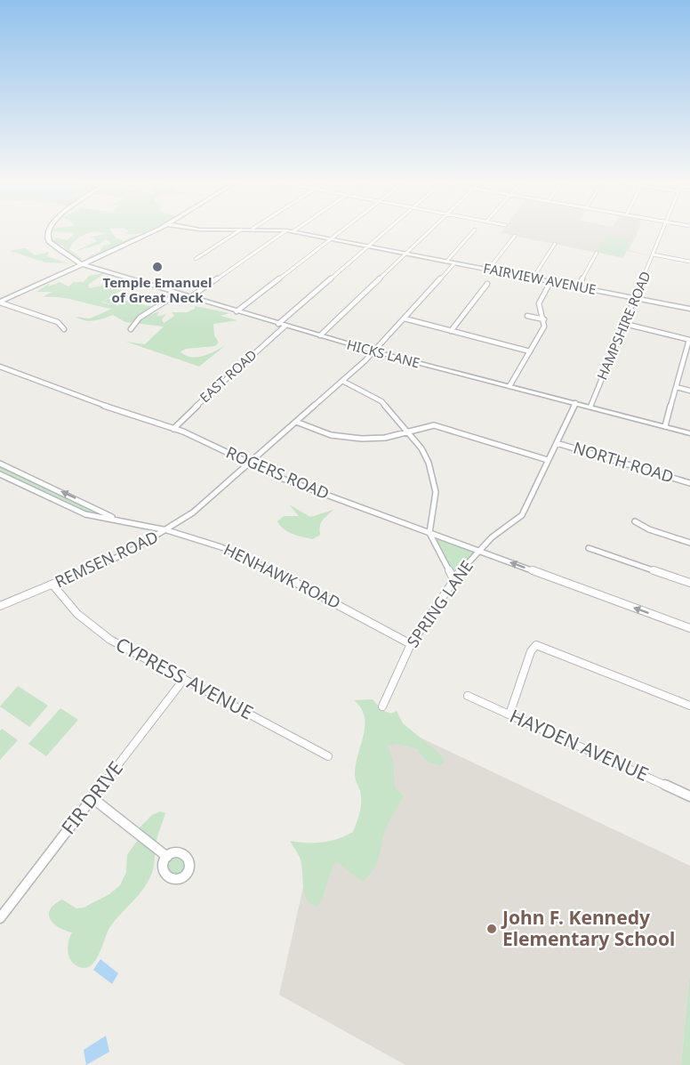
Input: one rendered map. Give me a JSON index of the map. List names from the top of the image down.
{
  "streets": {
    "main road": ["FAIRVIEW AVENUE", "HICKS LANE"],
    "street": [
      "HAMPSHIRE ROAD",
      "EAST ROAD",
      "NORTH ROAD",
      "ROGERS ROAD",
      "REMSEN ROAD",
      "HENHAWK ROAD",
      "SPRING LANE",
      "CYPRESS AVENUE",
      "HAYDEN AVENUE",
      "FIR DRIVE"
    ]
  },
  "crossings": [
    ["FAIRVIEW AVENUE", "HAMPSHIRE ROAD"],
    ["FAIRVIEW AVENUE", "REMSEN ROAD"],
    ["HAMPSHIRE ROAD", "HICKS LANE"],
    ["HICKS LANE", "EAST ROAD"],
    ["HICKS LANE", "REMSEN ROAD"],
    ["HICKS LANE", "SPRING LANE"],
    ["EAST ROAD", "ROGERS ROAD"],
    ["NORTH ROAD", "SPRING LANE"],
    ["ROGERS ROAD", "REMSEN ROAD"],
    ["ROGERS ROAD", "SPRING LANE"],
    ["REMSEN ROAD", "HENHAWK ROAD"],
    ["REMSEN ROAD", "CYPRESS AVENUE"],
    ["HENHAWK ROAD", "SPRING LANE"],
    ["CYPRESS AVENUE", "FIR DRIVE"]
  ],
  "places": ["Temple Emanuel of Great Neck", "John F. Kennedy Elementary School"]
}
